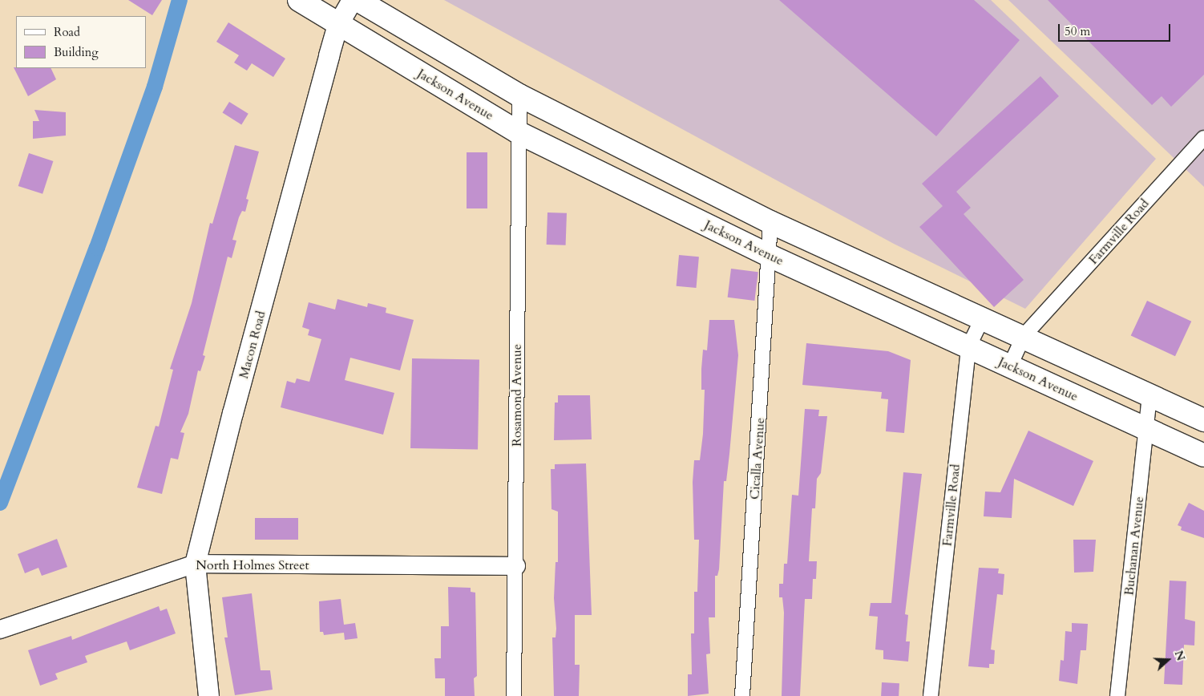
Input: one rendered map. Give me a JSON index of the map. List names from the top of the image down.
{
  "streets": {
    "main road": ["Jackson Avenue", "Macon Road"],
    "street": [
      "Farmville Road",
      "Rosamond Avenue",
      "Cicalla Avenue",
      "Buchanan Avenue",
      "North Holmes Street"
    ]
  },
  "crossings": [
    ["Jackson Avenue", "Farmville Road"],
    ["Jackson Avenue", "Macon Road"],
    ["Jackson Avenue", "Rosamond Avenue"],
    ["Jackson Avenue", "Cicalla Avenue"],
    ["Jackson Avenue", "Buchanan Avenue"],
    ["Macon Road", "North Holmes Street"],
    ["Rosamond Avenue", "North Holmes Street"]
  ],
  "legend": ["Road", "Building"],
  "scale_bar": "50 m",
  "north": "right"
}
